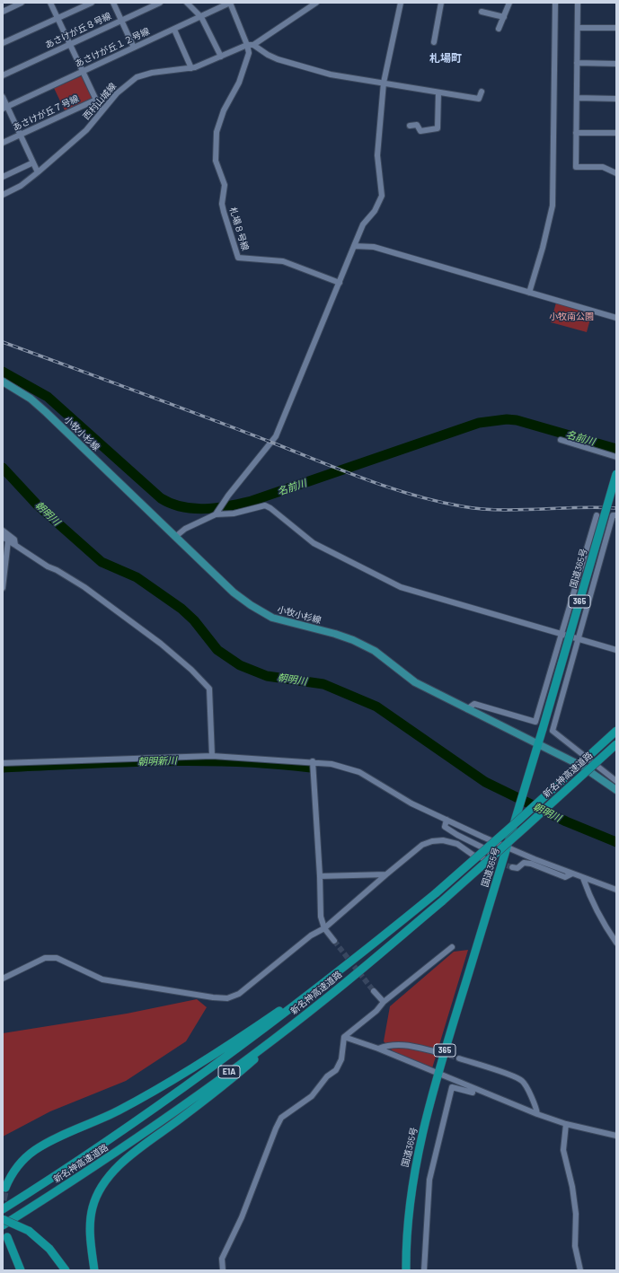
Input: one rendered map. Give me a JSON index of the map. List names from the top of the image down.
{
  "streets": {
    "highway": [
      "国道365号",
      "365",
      "新名神高速道路",
      "E1A"
    ],
    "main road": ["小牧小杉線"],
    "street": [
      "あさけが丘８号線",
      "あさけが丘１２号線",
      "西村山城線",
      "あさけが丘７号線",
      "札場８号線"
    ]
  },
  "crossings": [
    ["西村山城線", "札場８号線"],
    ["小牧小杉線", "国道365号"]
  ],
  "districts": ["札場町"],
  "water": ["名前川", "朝明川", "朝明新川"],
  "parks": ["小牧南公園"]
}
